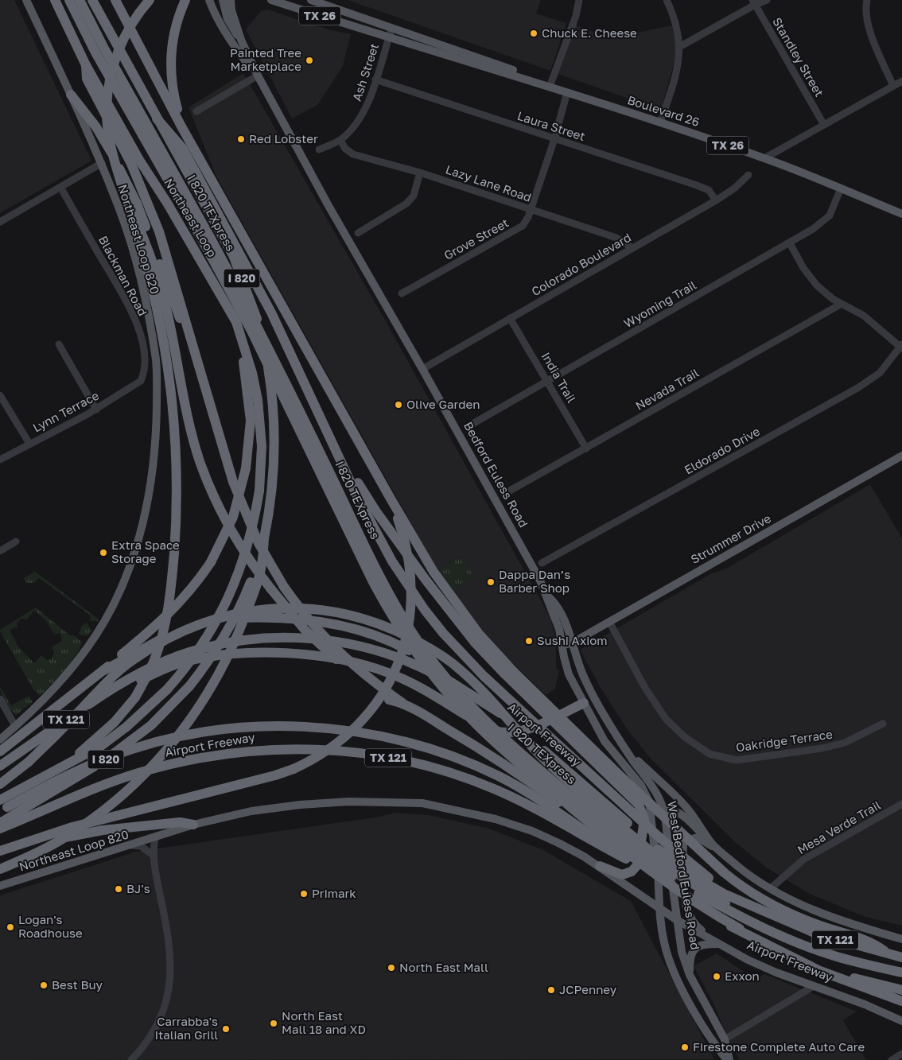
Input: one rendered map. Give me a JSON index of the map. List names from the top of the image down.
{
  "streets": {
    "highway": [
      "I 820 TEXpress",
      "Northeast Loop",
      "I 820",
      "TX 121",
      "Airport Freeway"
    ],
    "main road": [
      "TX 26",
      "Boulevard 26",
      "Northeast Loop 820",
      "Bedford Euless Road",
      "Strummer Drive",
      "West Bedford Euless Road"
    ],
    "street": [
      "Standley Street",
      "Ash Street",
      "Laura Street",
      "Lazy Lane Road",
      "Grove Street",
      "Colorado Boulevard",
      "Blackman Road",
      "Wyoming Trail",
      "India Trail",
      "Nevada Trail",
      "Lynn Terrace",
      "Eldorado Drive",
      "Oakridge Terrace",
      "Mesa Verde Trail"
    ]
  },
  "crossings": [
    ["Ash Street", "Boulevard 26"],
    ["Ash Street", "Laura Street"],
    ["Ash Street", "Lazy Lane Road"],
    ["Boulevard 26", "Grove Street"],
    ["Boulevard 26", "Wyoming Trail"],
    ["Laura Street", "Grove Street"],
    ["Laura Street", "Colorado Boulevard"],
    ["Lazy Lane Road", "Grove Street"],
    ["Lazy Lane Road", "Colorado Boulevard"],
    ["Northeast Loop", "I 820"],
    ["Northeast Loop 820", "Airport Freeway"],
    ["Colorado Boulevard", "India Trail"],
    ["Colorado Boulevard", "Bedford Euless Road"],
    ["Blackman Road", "Lynn Terrace"],
    ["Wyoming Trail", "India Trail"],
    ["India Trail", "Nevada Trail"],
    ["Bedford Euless Road", "Strummer Drive"],
    ["Bedford Euless Road", "Airport Freeway"],
    ["Bedford Euless Road", "West Bedford Euless Road"],
    ["Strummer Drive", "Oakridge Terrace"],
    ["Strummer Drive", "West Bedford Euless Road"],
    ["TX 121", "Airport Freeway"],
    ["Airport Freeway", "West Bedford Euless Road"]
  ],
  "places": [
    "Chuck E. Cheese",
    "Painted Tree Marketplace",
    "Red Lobster",
    "Olive Garden",
    "Extra Space Storage",
    "Dappa Dan’s Barber Shop",
    "Sushi Axiom",
    "BJ's",
    "Primark",
    "Logan's Roadhouse",
    "North East Mall",
    "Exxon",
    "Best Buy",
    "JCPenney",
    "North East Mall 18 and XD",
    "Carrabba's Italian Grill",
    "Firestone Complete Auto Care"
  ]
}
